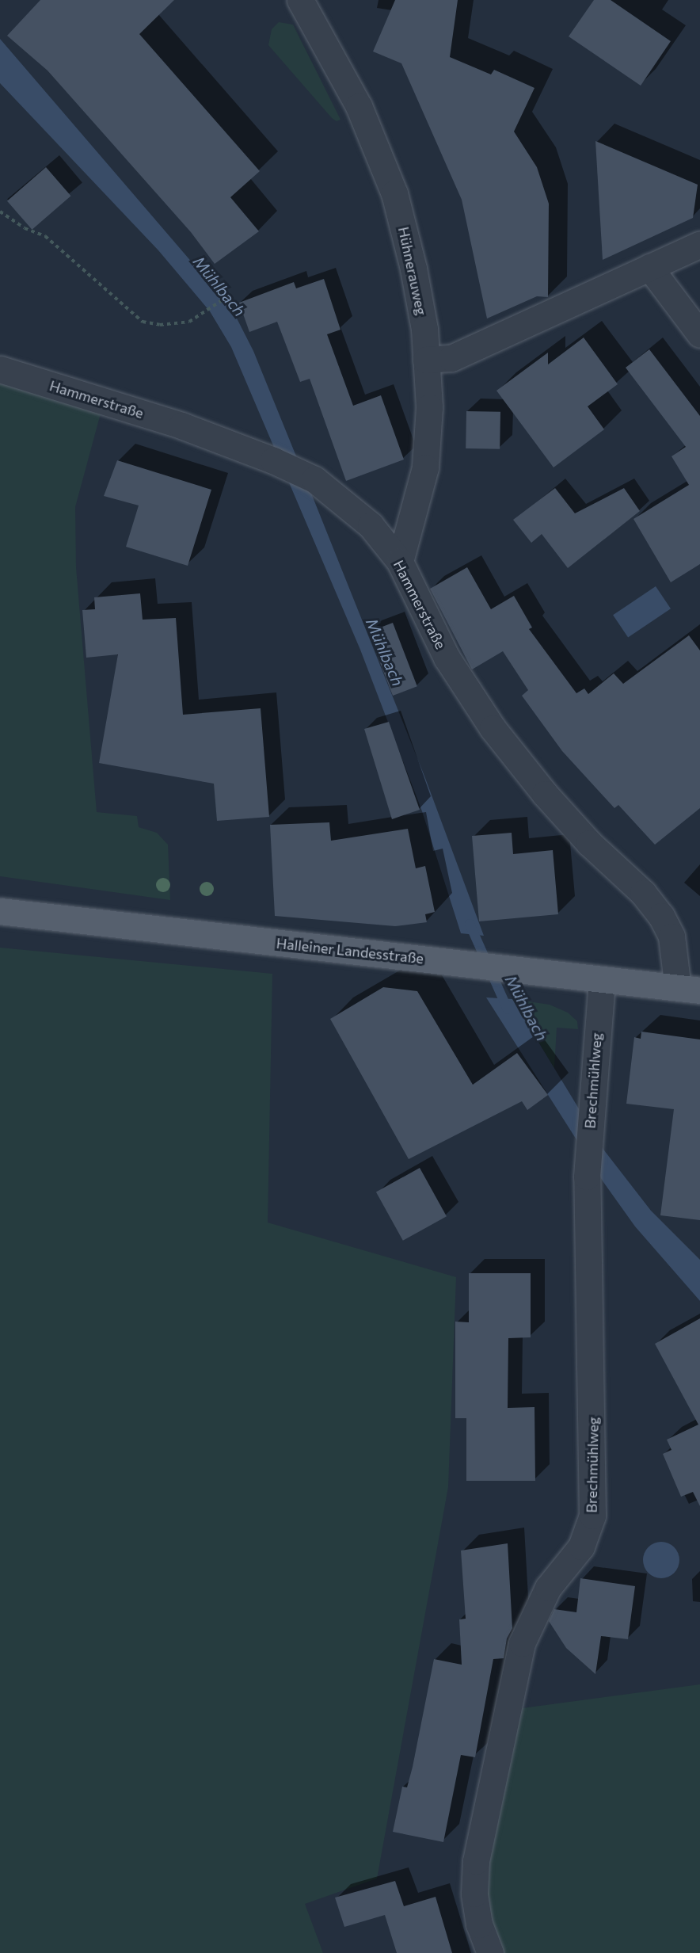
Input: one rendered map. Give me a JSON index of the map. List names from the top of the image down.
{
  "streets": {
    "main road": ["Halleiner Landesstraße"],
    "street": ["Hühnerauweg", "Hammerstraße", "Brechmühlweg"]
  },
  "crossings": [
    ["Hühnerauweg", "Hammerstraße"],
    ["Hammerstraße", "Halleiner Landesstraße"],
    ["Halleiner Landesstraße", "Brechmühlweg"]
  ],
  "water": ["Mühlbach"]
}
